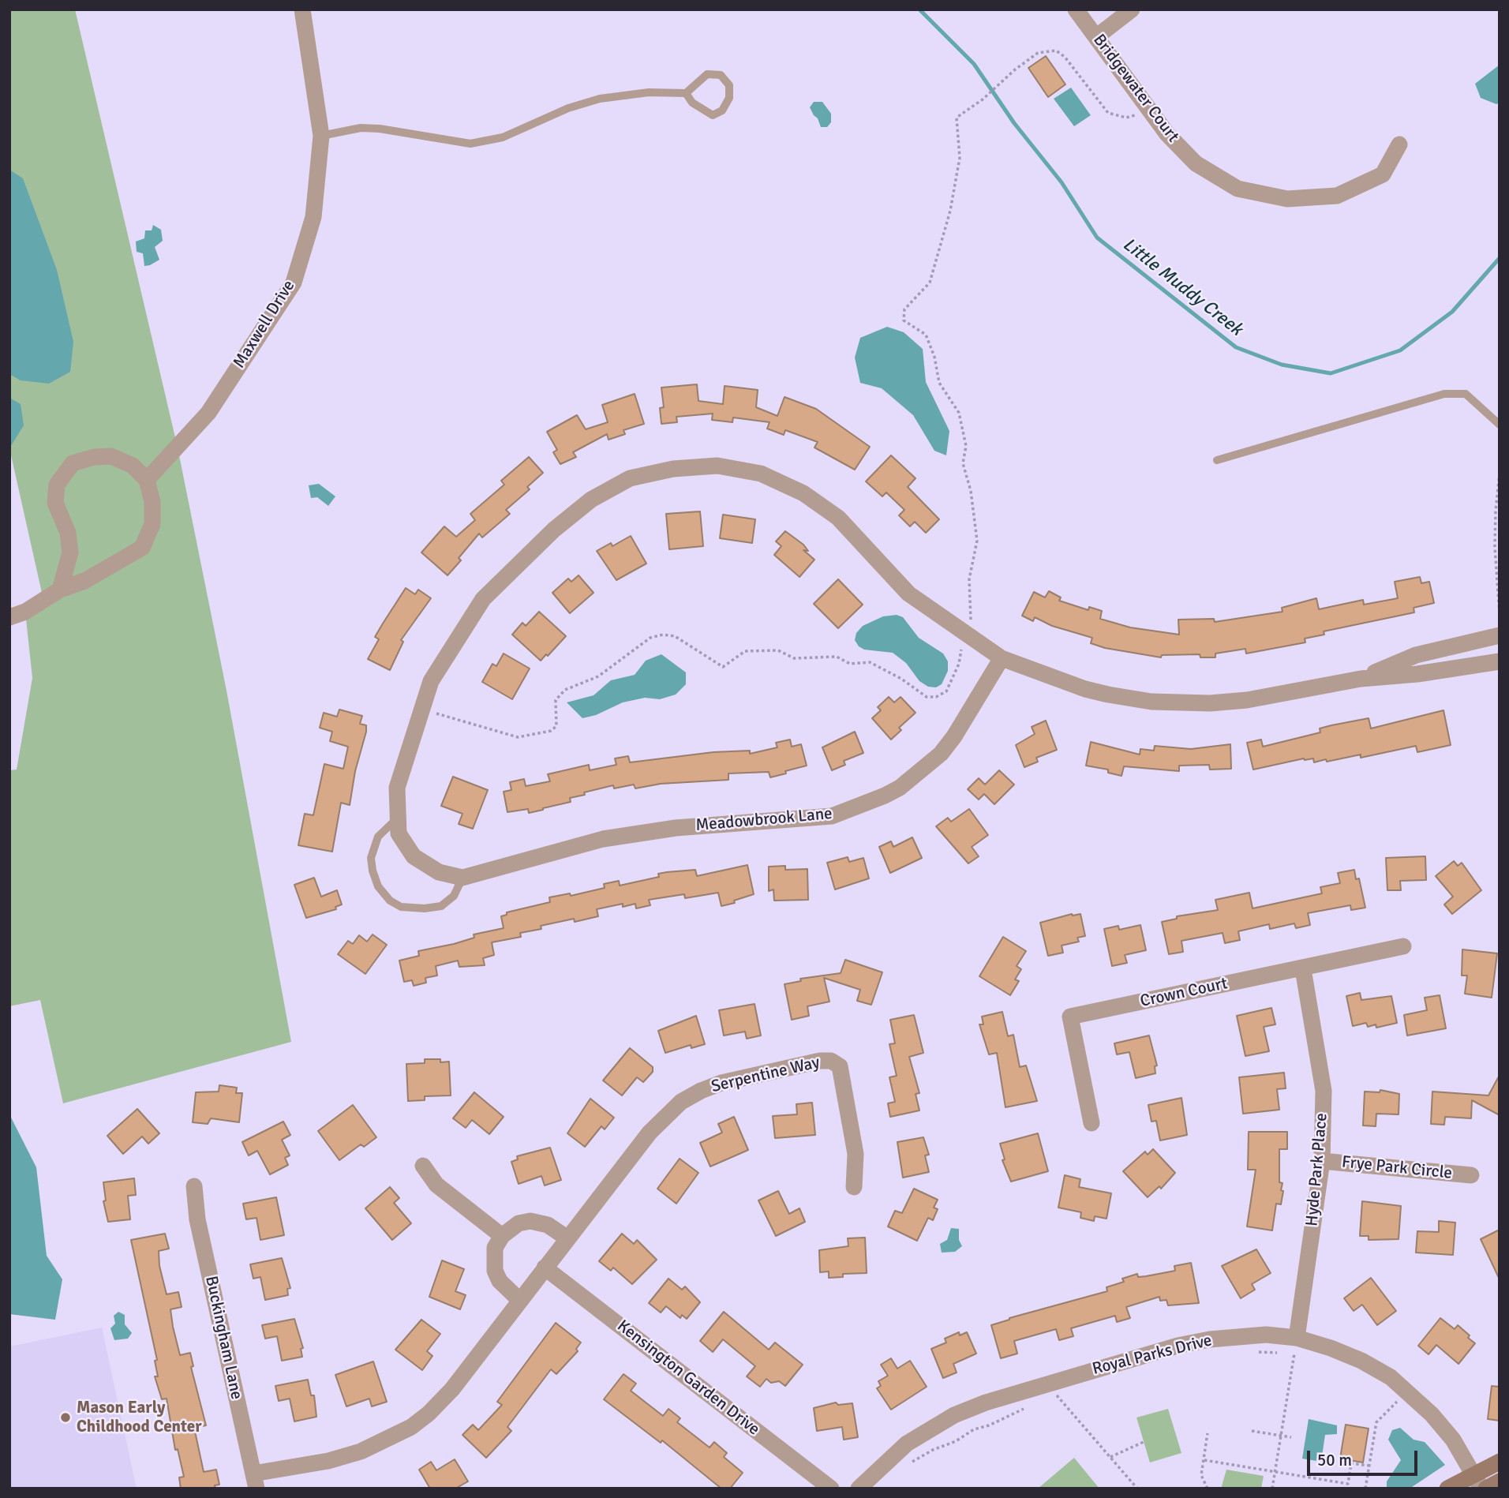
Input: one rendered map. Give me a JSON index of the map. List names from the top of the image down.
{
  "streets": {
    "street": [
      "Bridgewater Court",
      "Maxwell Drive",
      "Meadowbrook Lane",
      "Crown Court",
      "Serpentine Way",
      "Frye Park Circle",
      "Hyde Park Place",
      "Buckingham Lane",
      "Royal Parks Drive",
      "Kensington Garden Drive"
    ]
  },
  "crossings": [
    ["Crown Court", "Hyde Park Place"],
    ["Serpentine Way", "Buckingham Lane"],
    ["Serpentine Way", "Kensington Garden Drive"],
    ["Frye Park Circle", "Hyde Park Place"],
    ["Hyde Park Place", "Royal Parks Drive"]
  ],
  "water": ["Little Muddy Creek"],
  "places": ["Mason Early Childhood Center"],
  "scale_bar": "50 m"
}
